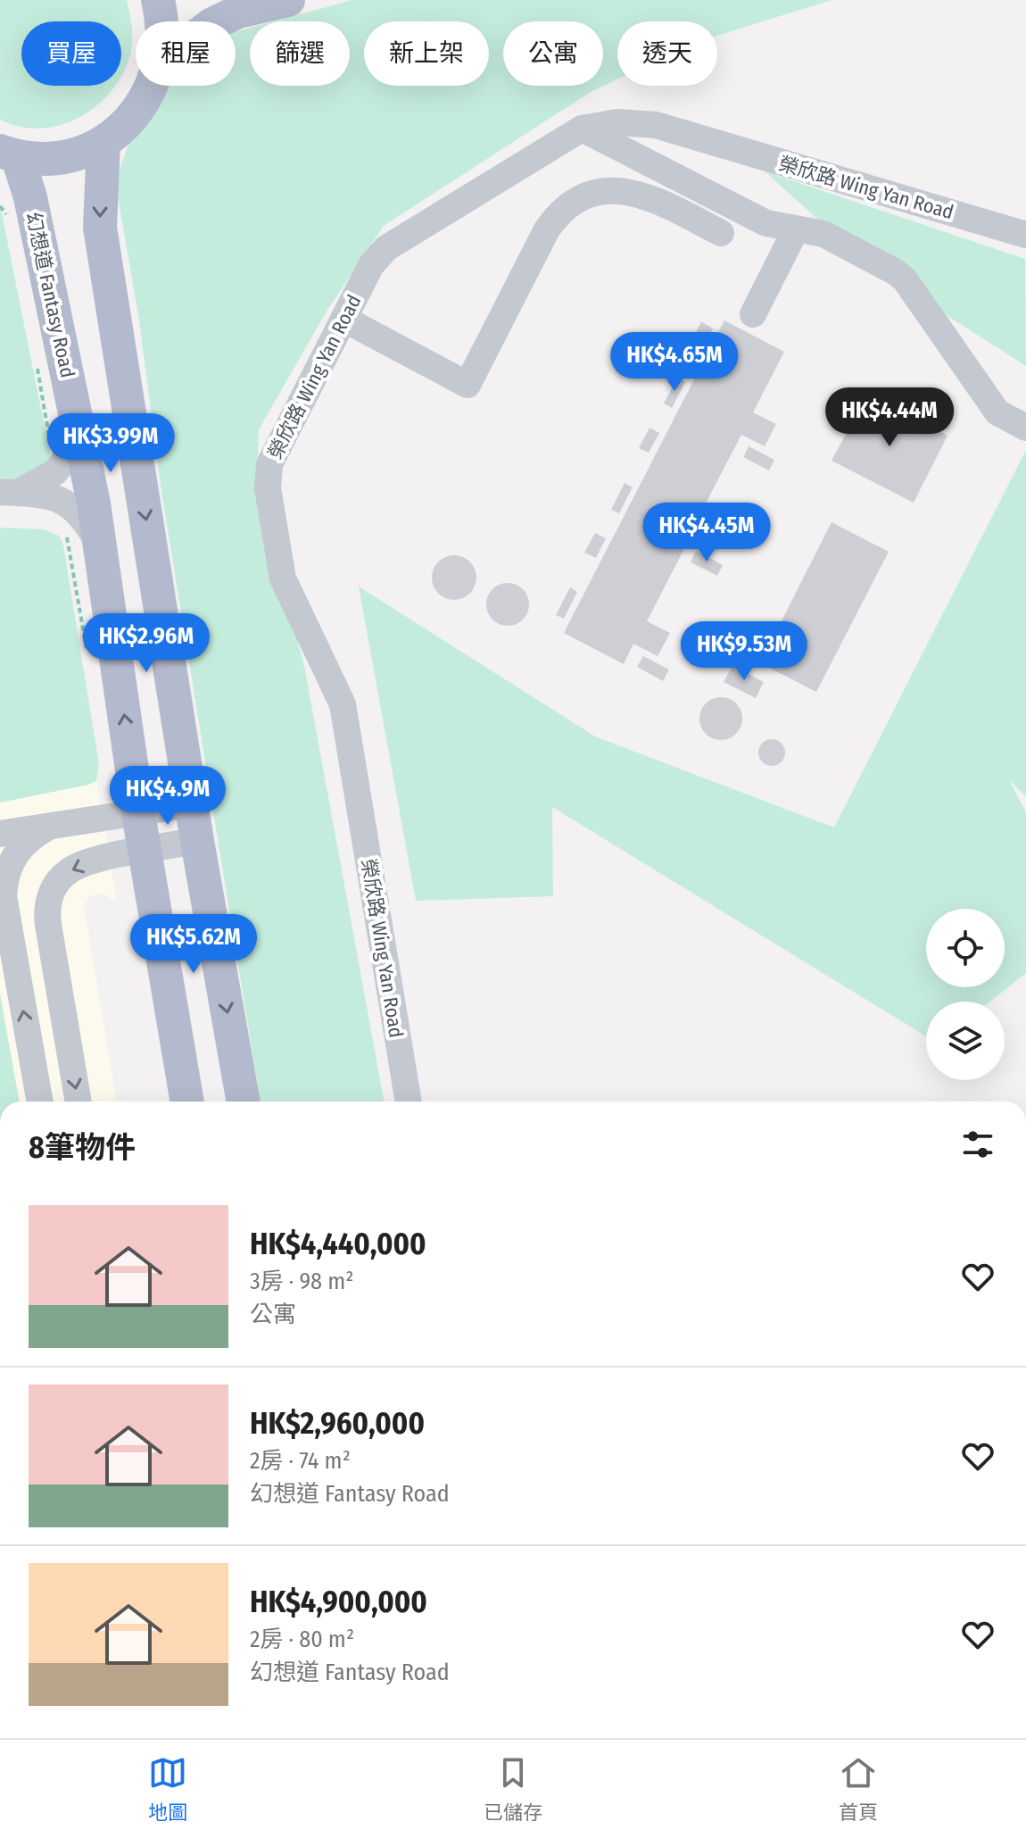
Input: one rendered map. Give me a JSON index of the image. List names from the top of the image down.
{
  "streets": {
    "main road": ["幻想道 Fantasy Road"],
    "street": ["榮欣路 Wing Yan Road"]
  },
  "page": {
    "chip": [
      "買屋",
      "租屋",
      "篩選",
      "新上架",
      "公寓",
      "透天"
    ],
    "price": [
      "HK$4.65M",
      "HK$4.44M",
      "HK$3.99M",
      "HK$4.45M",
      "HK$2.96M",
      "HK$9.53M",
      "HK$4.9M",
      "HK$5.62M"
    ],
    "heading": "8筆物件",
    "list": [
      {
        "name": "HK$4,440,000",
        "note": "3房 · 98 m² · 公寓"
      },
      {
        "name": "HK$2,960,000",
        "note": "2房 · 74 m² · 幻想道 Fantasy Road"
      },
      {
        "name": "HK$4,900,000",
        "note": "2房 · 80 m² · 幻想道 Fantasy Road"
      }
    ],
    "tabs": ["地圖", "已儲存", "首頁"]
  }
}
